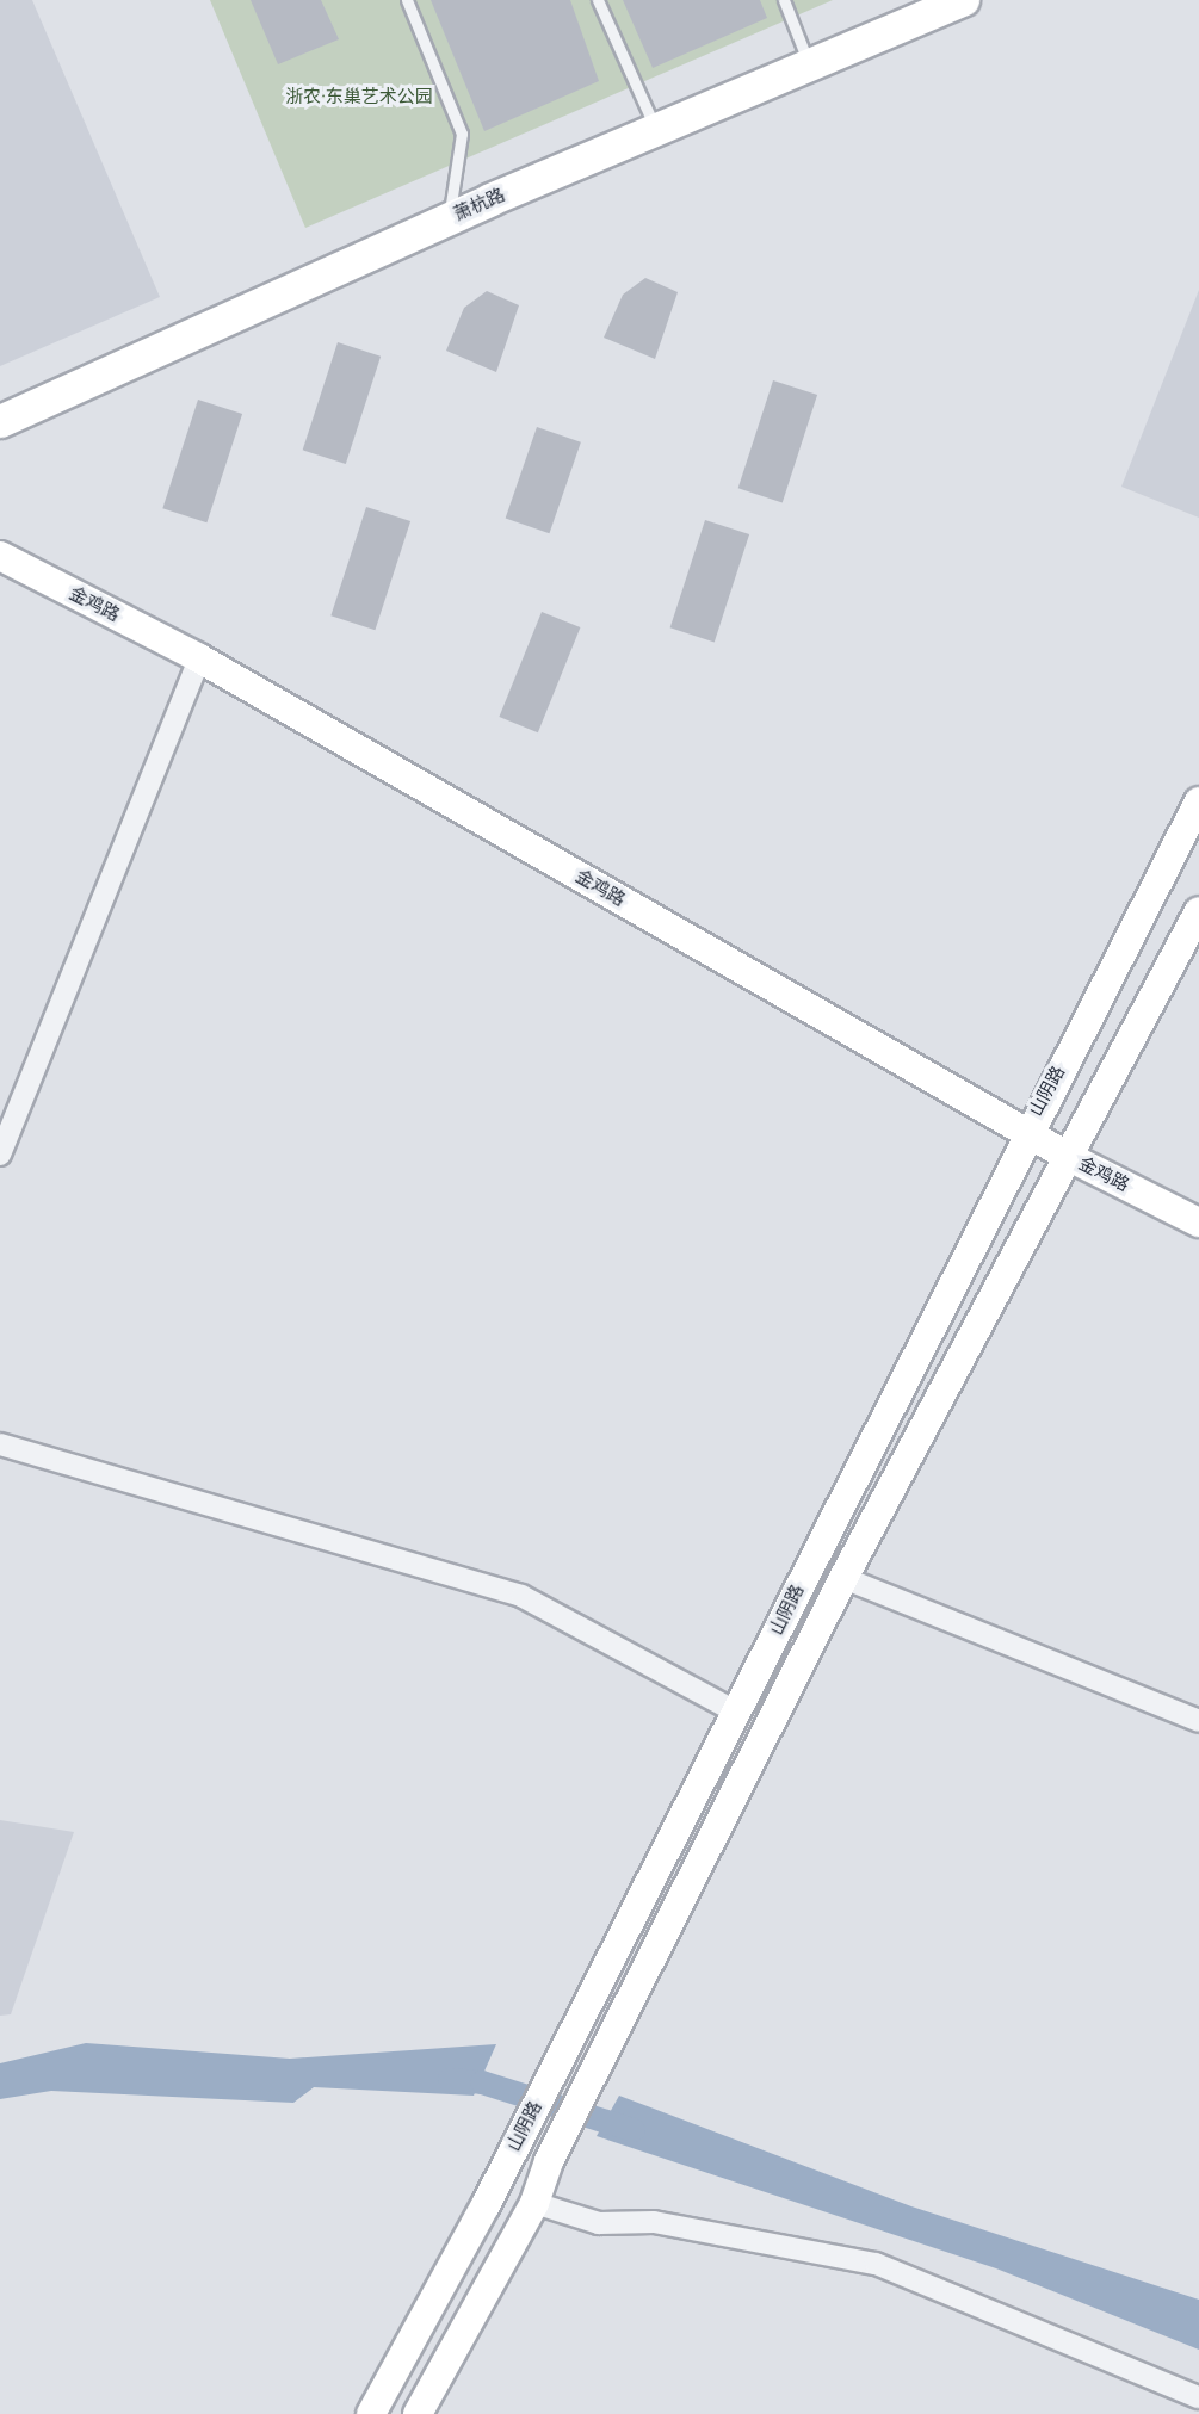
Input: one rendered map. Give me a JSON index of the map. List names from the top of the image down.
{
  "streets": {
    "main road": ["萧杭路", "金鸡路", "山阴路"]
  },
  "crossings": [
    ["金鸡路", "山阴路"]
  ],
  "parks": ["浙农·东巢艺术公园"]
}
